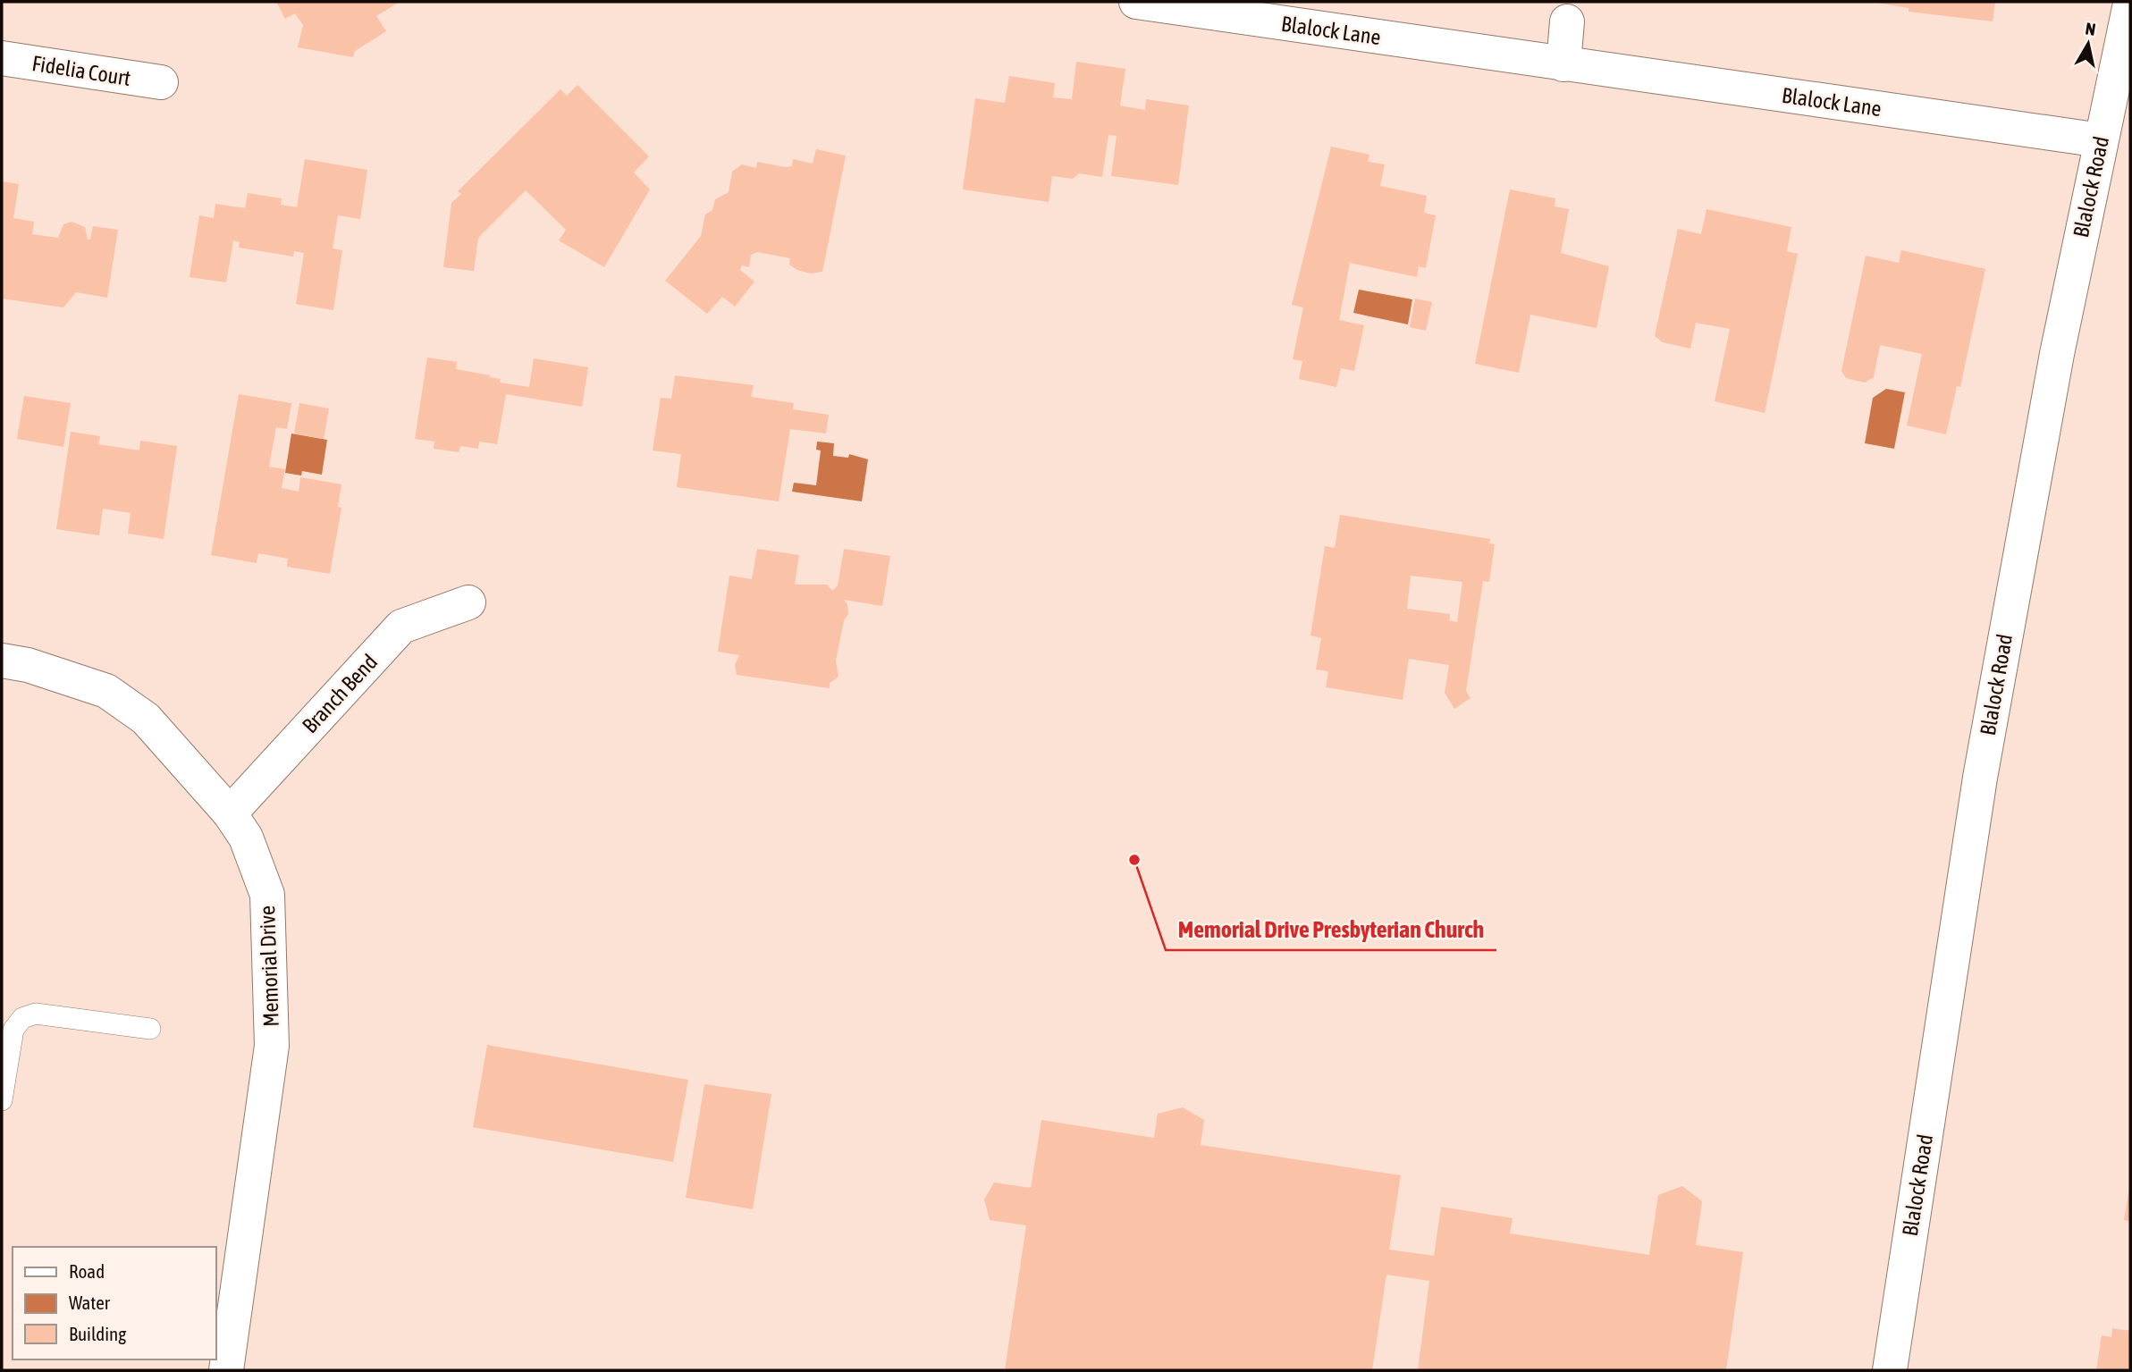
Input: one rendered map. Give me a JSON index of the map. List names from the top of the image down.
{
  "streets": {
    "street": [
      "Blalock Lane",
      "Fidelia Court",
      "Blalock Road",
      "Branch Bend",
      "Memorial Drive"
    ]
  },
  "crossings": [
    ["Blalock Lane", "Blalock Road"],
    ["Branch Bend", "Memorial Drive"]
  ],
  "places": ["Memorial Drive Presbyterian Church"],
  "legend": ["Road", "Water", "Building"],
  "north": "top"
}
